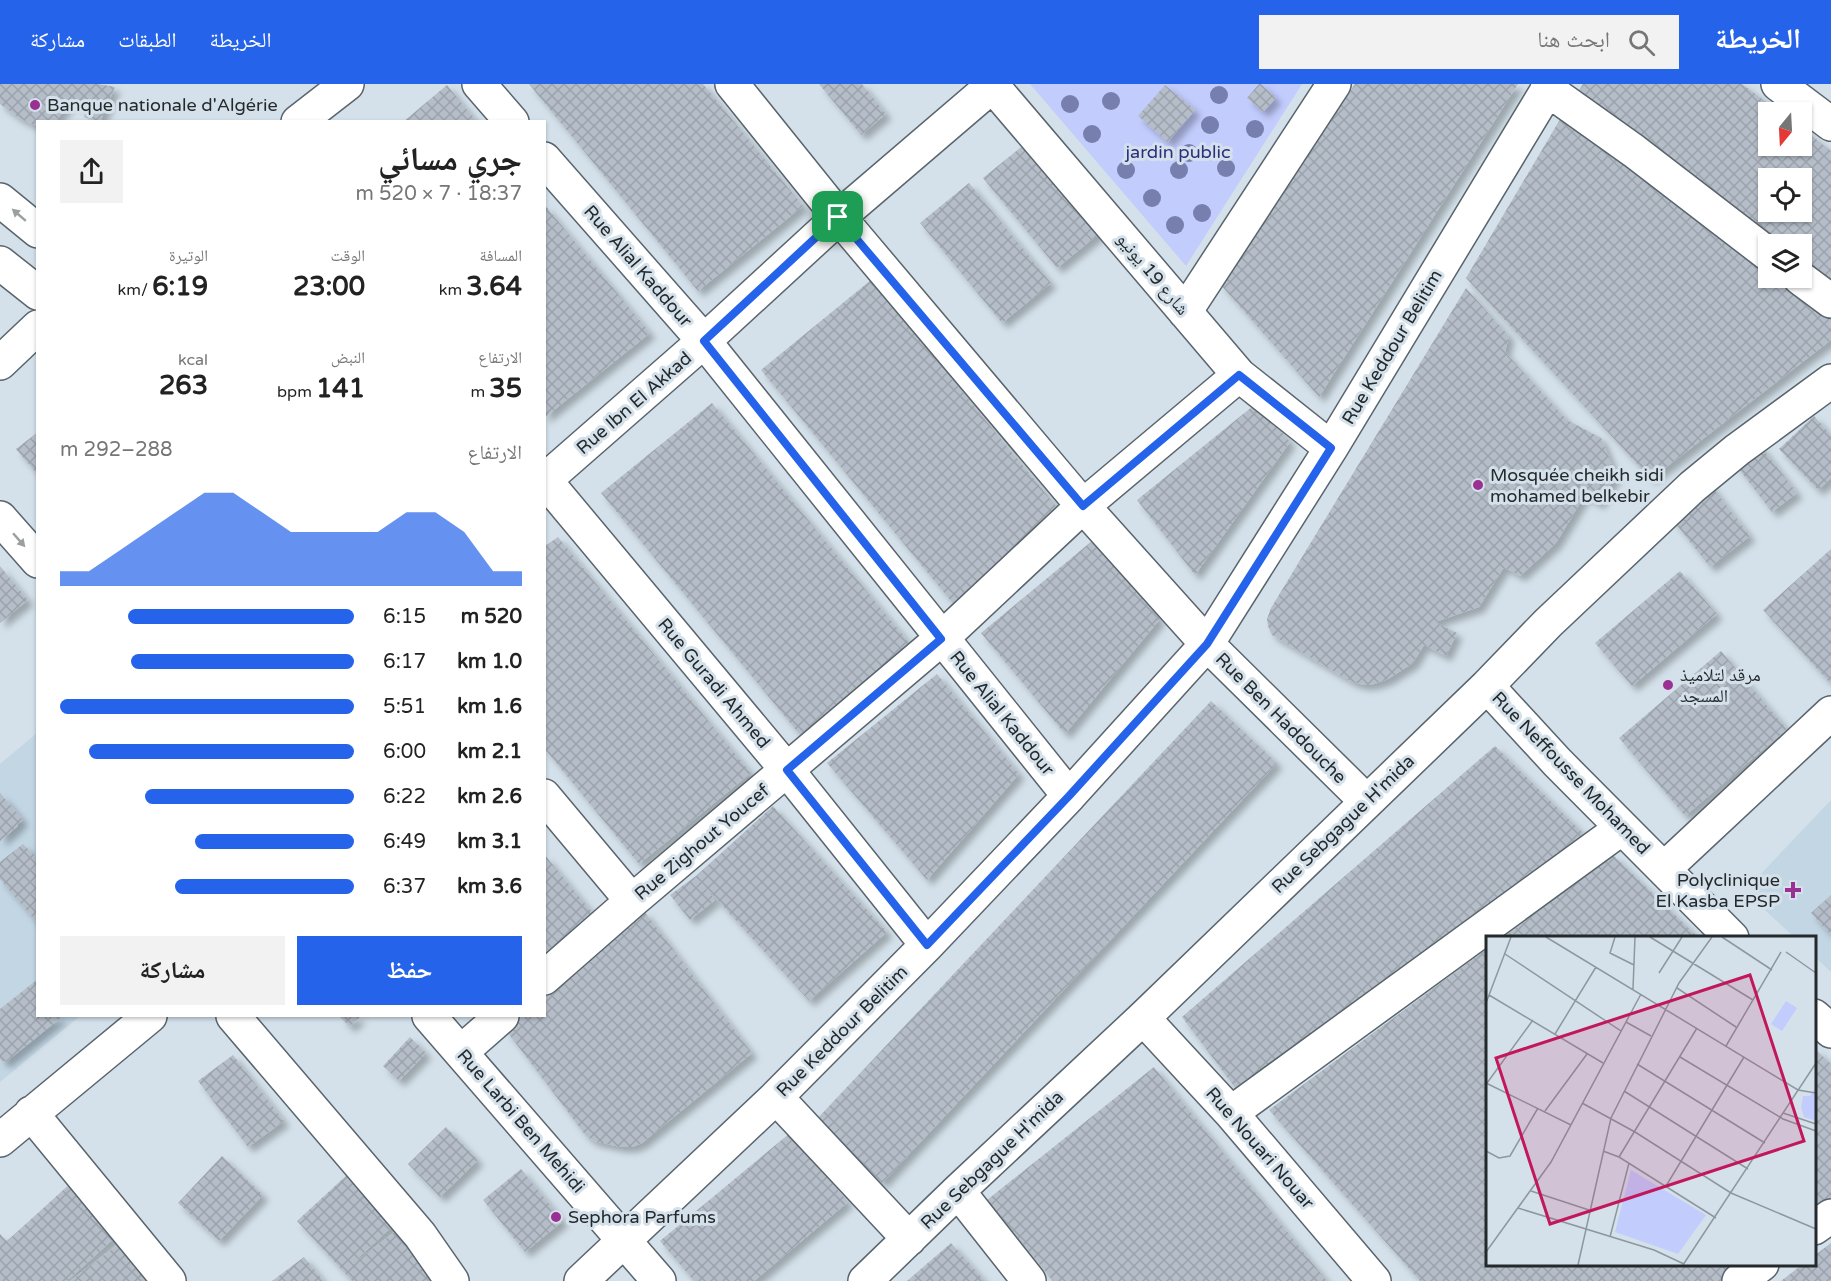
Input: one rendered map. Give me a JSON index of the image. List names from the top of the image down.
{
  "streets": {
    "street": [
      "Rue Alial Kaddour",
      "شارع 19 يونيو",
      "Rue Keddour Belitim",
      "Rue Ibn El Akkad",
      "Rue Guradi Ahmed",
      "Rue Ben Haddouche",
      "Rue Neffousse Mohamed",
      "Rue Sebgague H'mida",
      "Rue Zighout Youcef",
      "Rue Larbi Ben Mehidi",
      "Rue Nouari Nouar"
    ]
  },
  "crossings": [
    ["Rue Alial Kaddour", "Rue Keddour Belitim"],
    ["Rue Alial Kaddour", "Rue Ibn El Akkad"],
    ["Rue Alial Kaddour", "Rue Zighout Youcef"],
    ["شارع 19 يونيو", "Rue Keddour Belitim"],
    ["شارع 19 يونيو", "Rue Ibn El Akkad"],
    ["شارع 19 يونيو", "Rue Zighout Youcef"],
    ["Rue Keddour Belitim", "Rue Guradi Ahmed"],
    ["Rue Keddour Belitim", "Rue Ben Haddouche"],
    ["Rue Keddour Belitim", "Rue Larbi Ben Mehidi"],
    ["Rue Ibn El Akkad", "Rue Ben Haddouche"],
    ["Rue Guradi Ahmed", "Rue Zighout Youcef"],
    ["Rue Ben Haddouche", "Rue Sebgague H'mida"],
    ["Rue Ben Haddouche", "Rue Zighout Youcef"],
    ["Rue Neffousse Mohamed", "Rue Sebgague H'mida"],
    ["Rue Sebgague H'mida", "Rue Nouari Nouar"]
  ],
  "parks": ["jardin public"],
  "places": {
    "other": [
      "Banque nationale d'Algérie",
      "Mosquée cheikh sidi mohamed belkebir",
      "مرقد لتلاميذ المسجد",
      "Sephora Parfums"
    ],
    "health": ["Polyclinique El Kasba EPSP"]
  },
  "north": "bottom",
  "page": {
    "header": "الخريطة",
    "search": "ابحث هنا",
    "nav": ["الخريطة", "الطبقات", "مشاركة"],
    "heading": ["جري مسائي", "18:37 · 7 × 520 m"],
    "stats": [
      ["المسافة", "3.64 km"],
      ["الوقت", "23:00"],
      ["الوتيرة", "6:19 /km"],
      ["الارتفاع", "35 m"],
      ["النبض", "141 bpm"],
      ["kcal", "263"]
    ],
    "chart": ["الارتفاع", "288–292 m"],
    "list": [
      {
        "name": "520 m",
        "note": "6:15"
      },
      {
        "name": "1.0 km",
        "note": "6:17"
      },
      {
        "name": "1.6 km",
        "note": "5:51"
      },
      {
        "name": "2.1 km",
        "note": "6:00"
      },
      {
        "name": "2.6 km",
        "note": "6:22"
      },
      {
        "name": "3.1 km",
        "note": "6:49"
      },
      {
        "name": "3.6 km",
        "note": "6:37"
      }
    ],
    "buttons": ["حفظ", "مشاركة"]
  }
}
